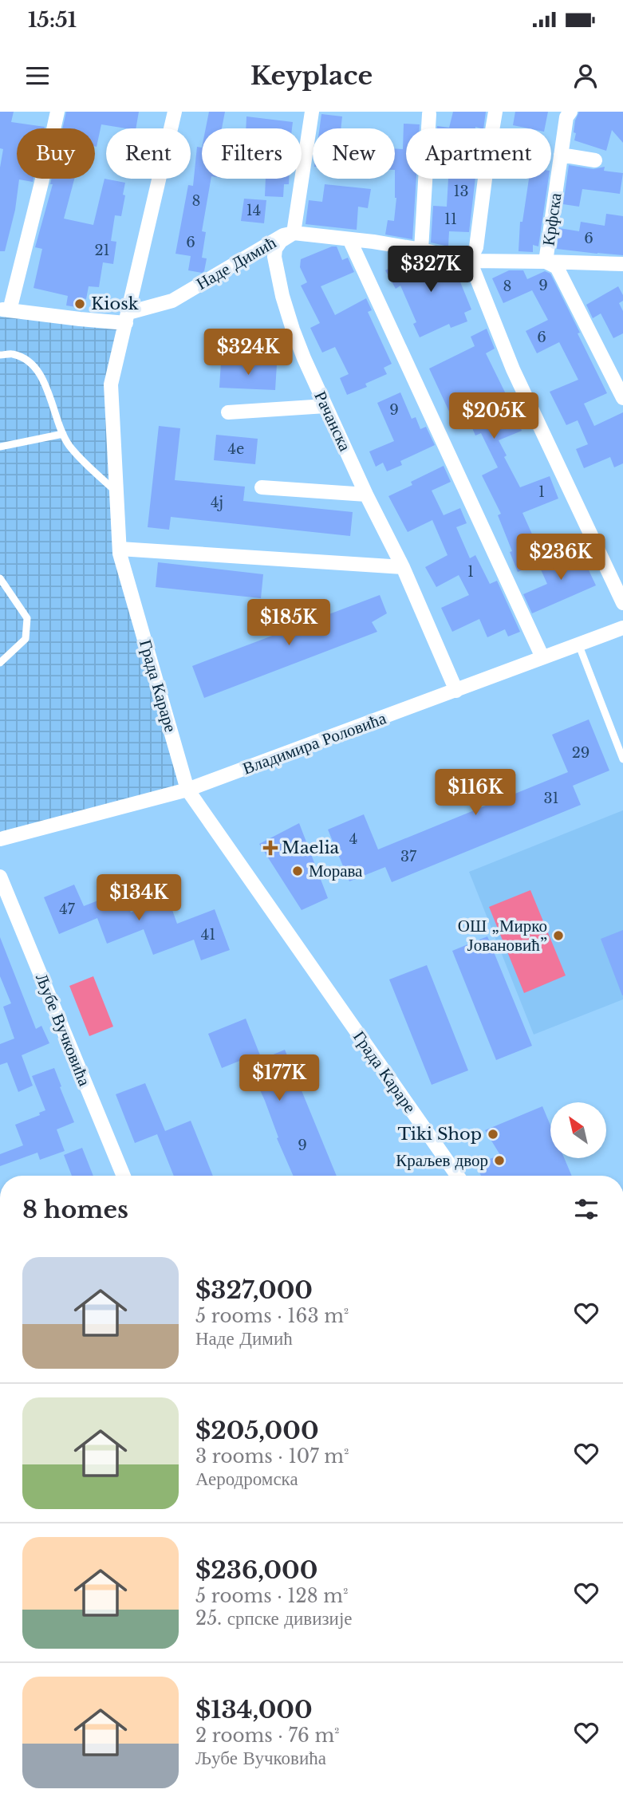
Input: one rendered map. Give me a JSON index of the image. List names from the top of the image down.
{
  "streets": {
    "street": [
      "Крфска",
      "Наде Димић",
      "Рачанска",
      "Града Караре",
      "Владимира Роловића",
      "Љубе Вучковића"
    ]
  },
  "crossings": [
    ["Крфска", "Наде Димић"],
    ["Наде Димић", "Рачанска"],
    ["Наде Димић", "Града Караре"],
    ["Рачанска", "Владимира Роловића"],
    ["Града Караре", "Владимира Роловића"]
  ],
  "places": {
    "other": [
      "Kiosk",
      "Морава",
      "ОШ „Мирко Јовановић”",
      "Tiki Shop",
      "Краљев двор"
    ],
    "health": ["Maelia"]
  },
  "house_numbers": [
    "13",
    "8",
    "14",
    "11",
    "6",
    "6",
    "21",
    "9",
    "8",
    "6",
    "9",
    "4e",
    "1",
    "4j",
    "1",
    "29",
    "31",
    "4",
    "37",
    "47",
    "41",
    "9"
  ],
  "north": "top left",
  "page": {
    "status": "15:51",
    "header": "Keyplace",
    "chip": [
      "Buy",
      "Rent",
      "Filters",
      "New",
      "Apartment"
    ],
    "price": [
      "$327K",
      "$324K",
      "$205K",
      "$236K",
      "$185K",
      "$116K",
      "$134K",
      "$177K"
    ],
    "heading": "8 homes",
    "list": [
      {
        "name": "$327,000",
        "note": "5 rooms · 163 m² · Наде Димић"
      },
      {
        "name": "$205,000",
        "note": "3 rooms · 107 m² · Аеродромска"
      },
      {
        "name": "$236,000",
        "note": "5 rooms · 128 m² · 25. српске дивизије"
      },
      {
        "name": "$134,000",
        "note": "2 rooms · 76 m² · Љубе Вучковића"
      }
    ]
  }
}
